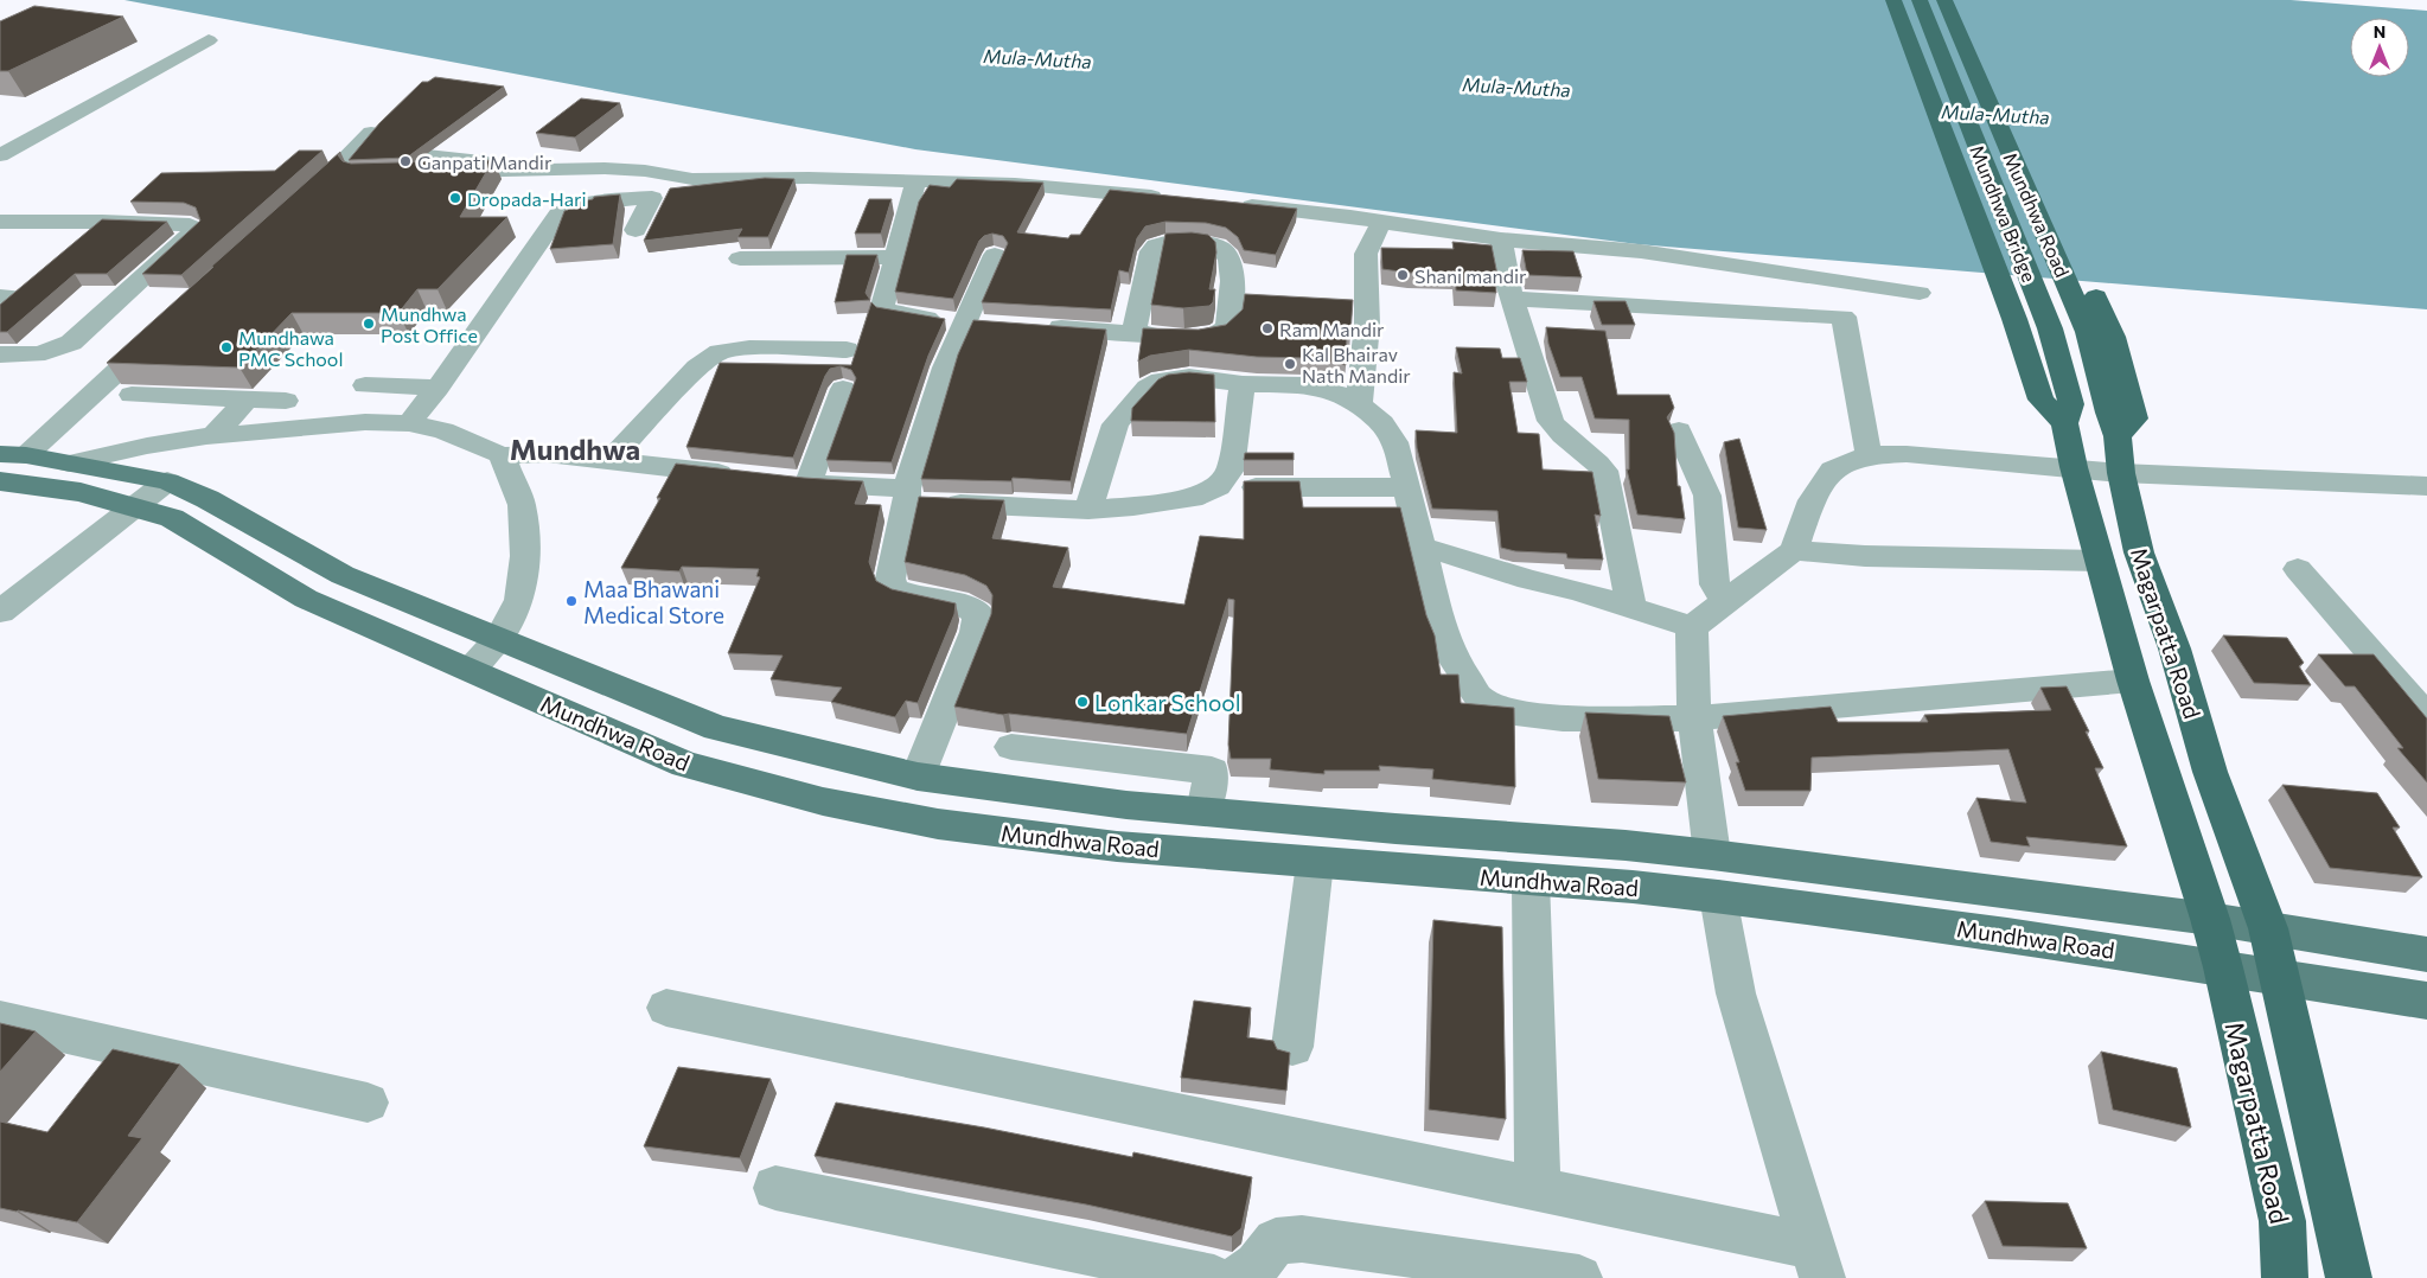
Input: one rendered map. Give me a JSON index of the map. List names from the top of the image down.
{
  "streets": {
    "highway": ["Mundhwa Bridge", "Mundhwa Road", "Magarpatta Road"]
  },
  "crossings": [
    ["Mundhwa Road", "Magarpatta Road"]
  ],
  "districts": ["Mundhwa"],
  "water": ["Mula-Mutha"],
  "places": [
    "Ganpati Mandir",
    "Dropada-Hari",
    "Shani mandir",
    "Mundhwa Post Office",
    "Ram Mandir",
    "Mundhawa PMC School",
    "Kal Bhairav Nath Mandir",
    "Maa Bhawani Medical Store",
    "Lonkar School"
  ],
  "north": "top"
}
